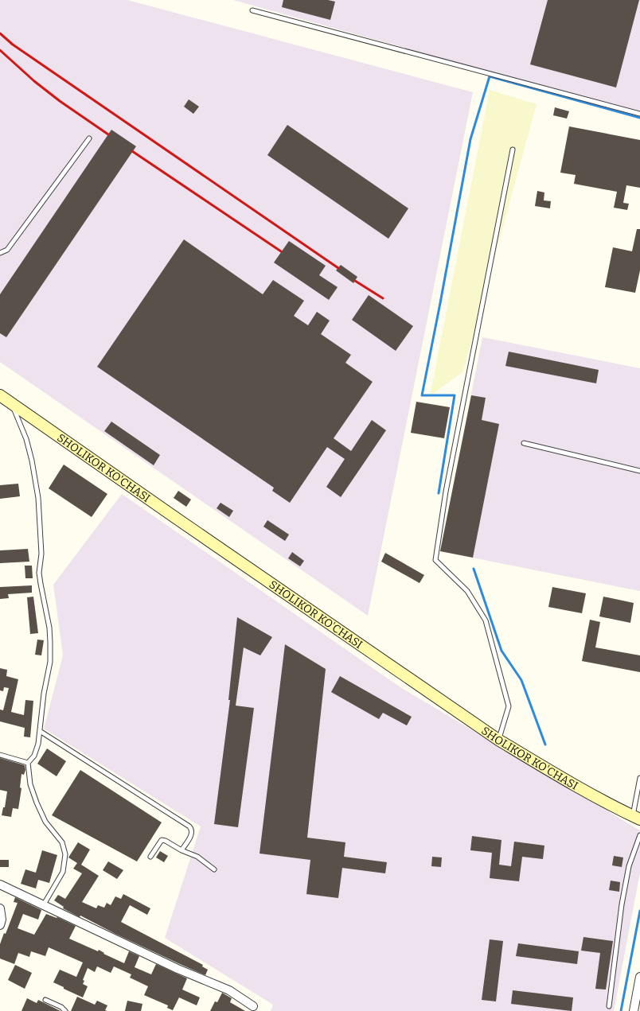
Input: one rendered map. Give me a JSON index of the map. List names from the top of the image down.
{
  "streets": {
    "street": ["SHOLIKOR KO'CHASI"]
  }
}
